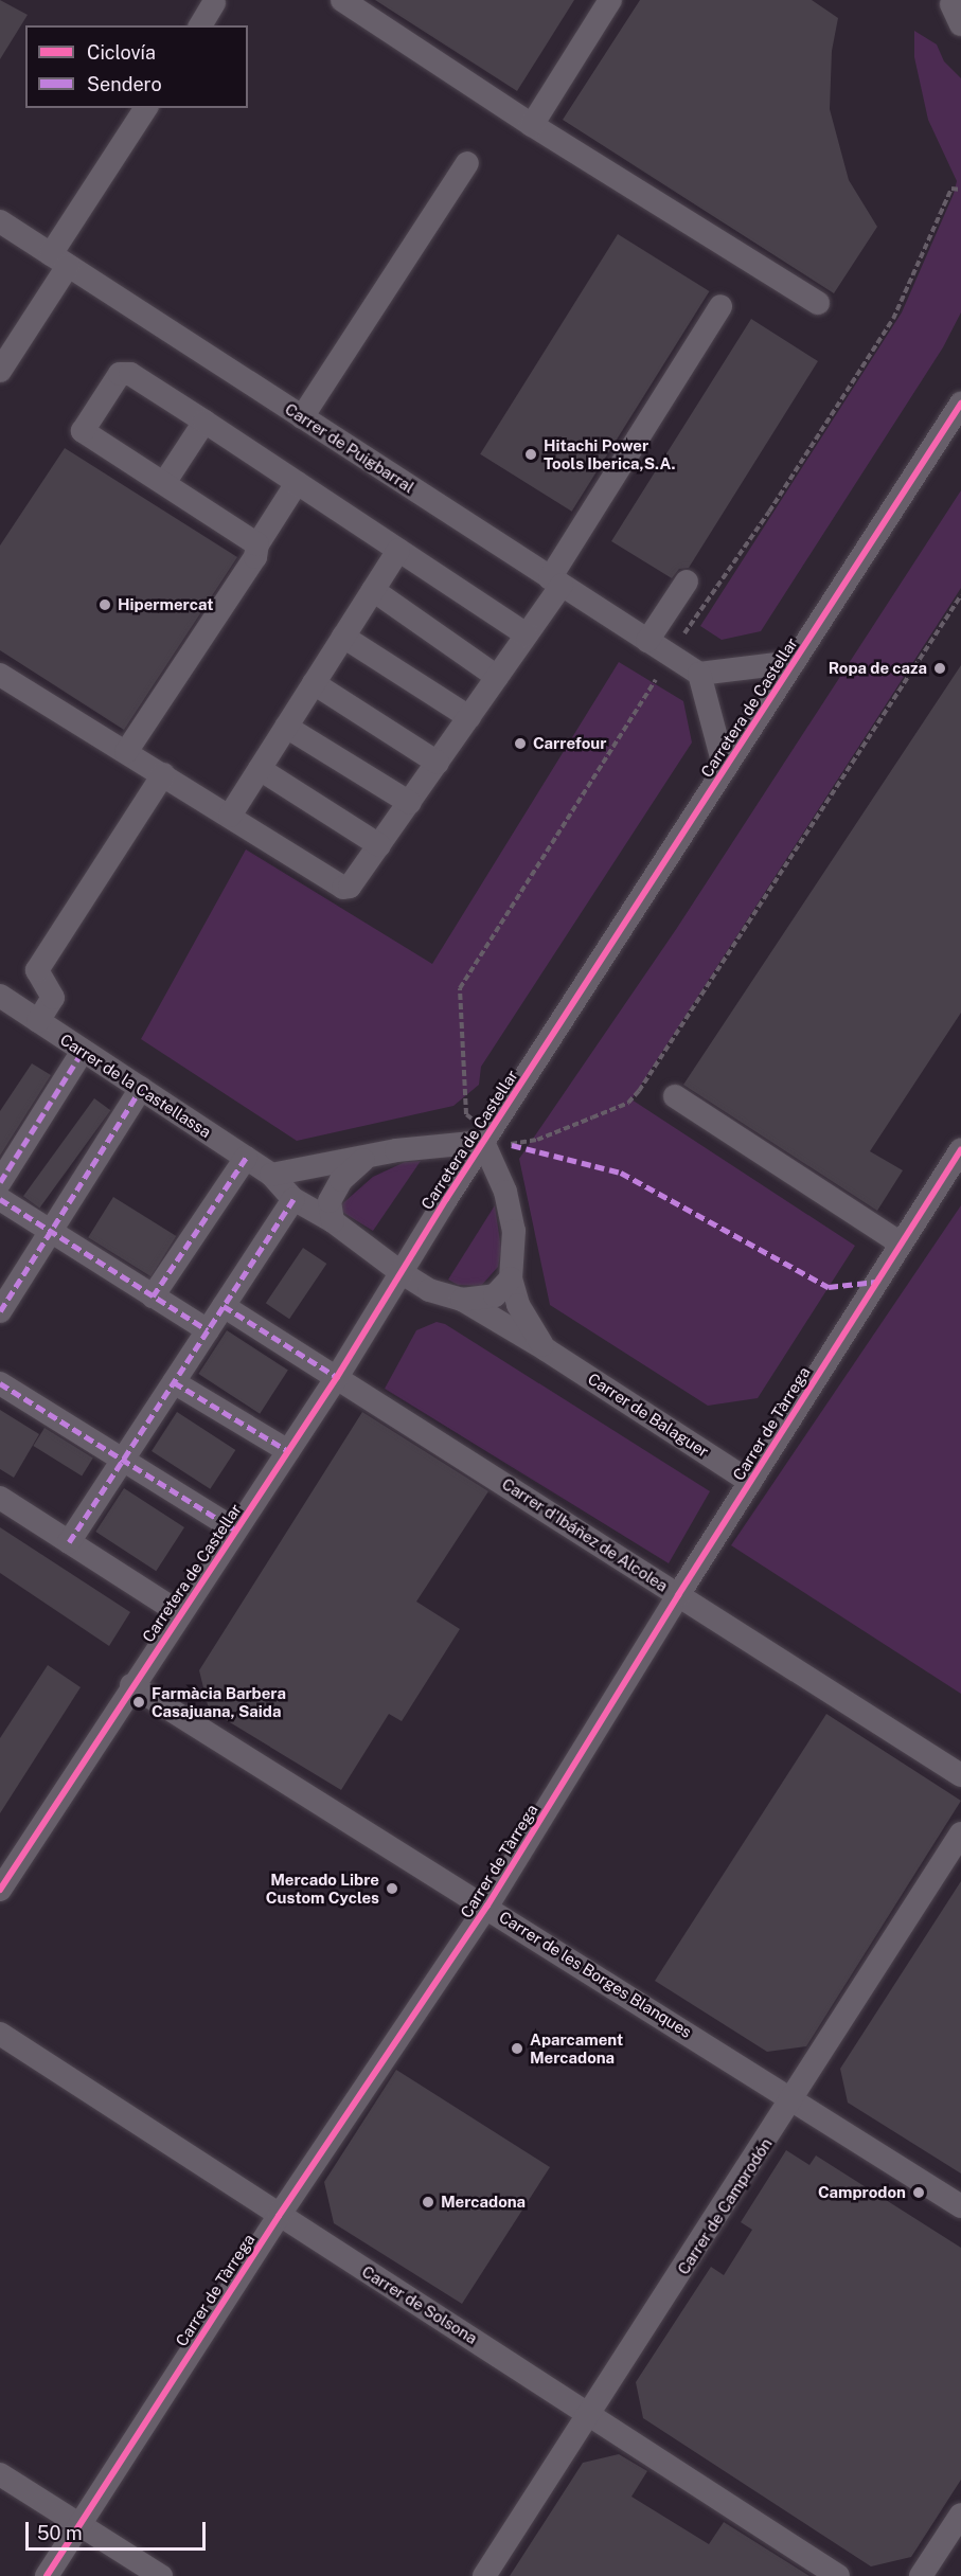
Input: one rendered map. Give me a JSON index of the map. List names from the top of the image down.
{
  "streets": {
    "street": [
      "Carrer de Puigbarral",
      "Carretera de Castellar",
      "Carrer de la Castellassa",
      "Carrer de Balaguer",
      "Carrer de Tàrrega",
      "Carrer d'Ibáñez de Alcolea",
      "Carrer de les Borges Blanques",
      "Carrer de Camprodón",
      "Carrer de Solsona"
    ]
  },
  "crossings": [
    ["Carretera de Castellar", "Carrer de la Castellassa"],
    ["Carretera de Castellar", "Carrer de Balaguer"],
    ["Carretera de Castellar", "Carrer d'Ibáñez de Alcolea"],
    ["Carretera de Castellar", "Carrer de les Borges Blanques"],
    ["Carrer de la Castellassa", "Carrer de Balaguer"],
    ["Carrer de Balaguer", "Carrer de Tàrrega"],
    ["Carrer de Tàrrega", "Carrer d'Ibáñez de Alcolea"],
    ["Carrer de Tàrrega", "Carrer de les Borges Blanques"],
    ["Carrer de Tàrrega", "Carrer de Solsona"],
    ["Carrer de les Borges Blanques", "Carrer de Camprodón"],
    ["Carrer de Camprodón", "Carrer de Solsona"]
  ],
  "places": [
    "Hitachi Power Tools Iberica,S.A.",
    "Hipermercat",
    "Ropa de caza",
    "Carrefour",
    "Farmàcia Barbera Casajuana, Saida",
    "Mercado Libre Custom Cycles",
    "Aparcament Mercadona",
    "Camprodon",
    "Mercadona"
  ],
  "legend": ["Ciclovía", "Sendero"],
  "scale_bar": "50 m"
}
